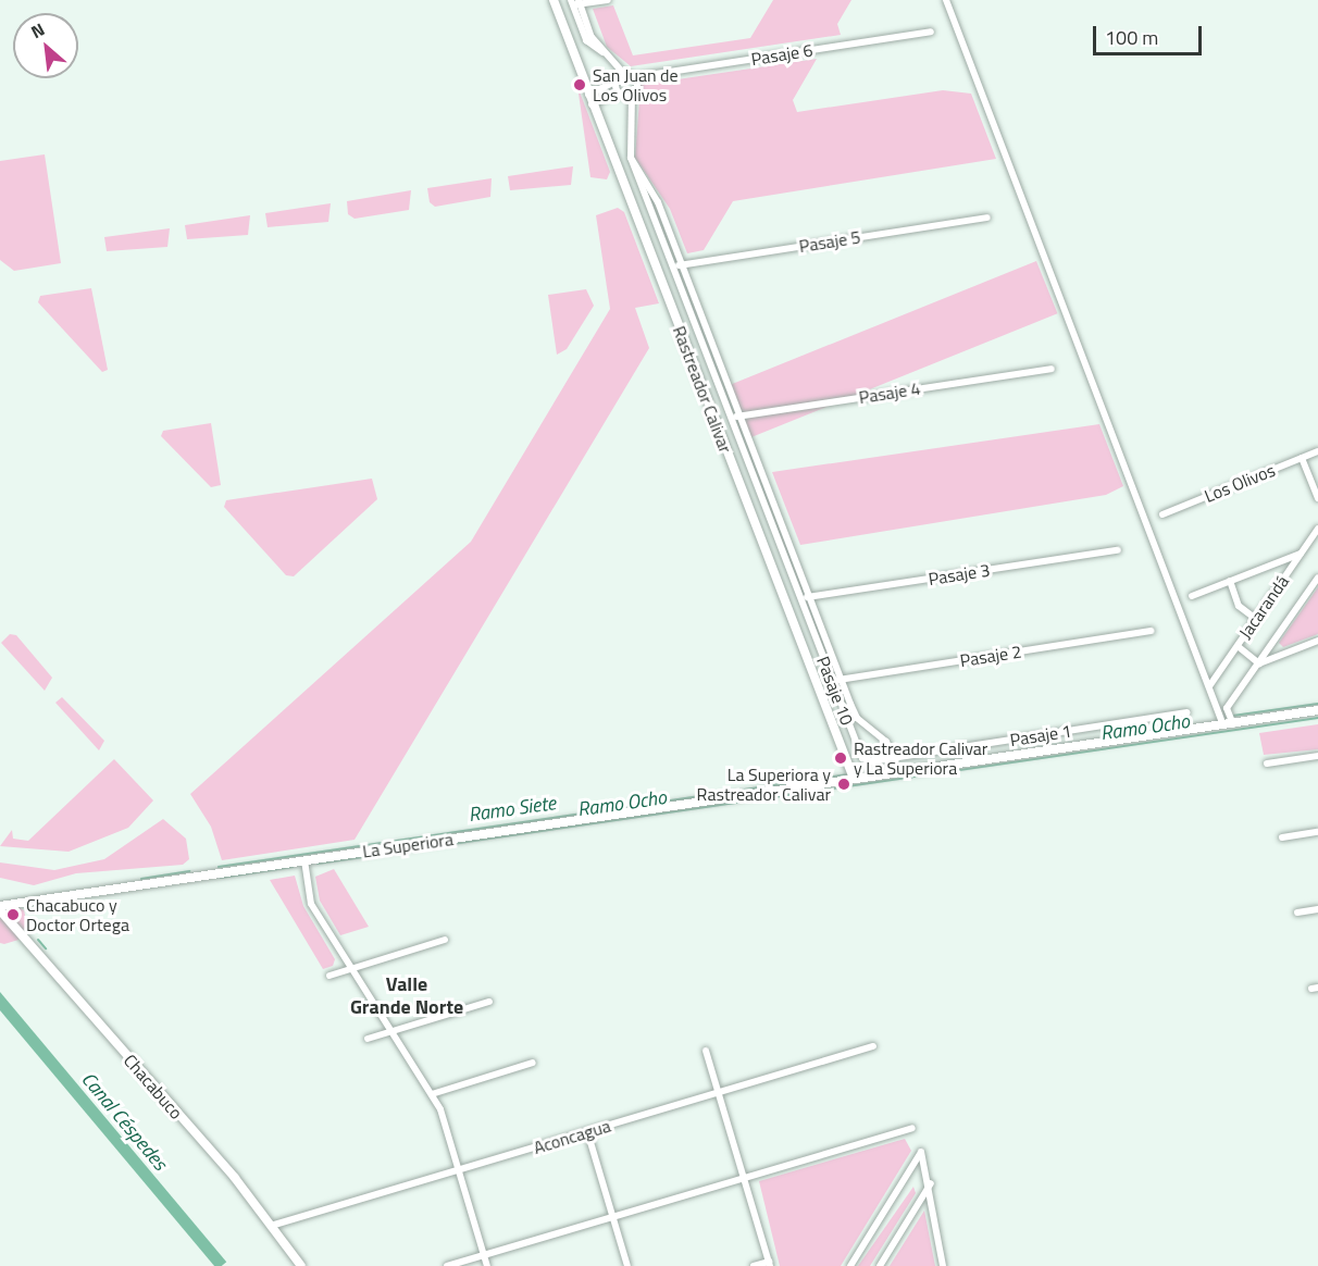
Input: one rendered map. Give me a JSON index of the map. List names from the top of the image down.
{
  "streets": {
    "street": [
      "Pasaje 6",
      "Pasaje 5",
      "Rastreador Calivar",
      "Pasaje 4",
      "Los Olivos",
      "Pasaje 3",
      "Jacarandá",
      "Pasaje 2",
      "Pasaje 10",
      "Pasaje 1",
      "La Superiora",
      "Chacabuco",
      "Aconcagua"
    ]
  },
  "crossings": [
    ["Pasaje 6", "Pasaje 10"],
    ["Pasaje 5", "Pasaje 10"],
    ["Rastreador Calivar", "La Superiora"],
    ["Pasaje 4", "Pasaje 10"],
    ["Pasaje 3", "Pasaje 10"],
    ["Jacarandá", "La Superiora"],
    ["Pasaje 2", "Pasaje 10"],
    ["Pasaje 10", "Pasaje 1"],
    ["La Superiora", "Chacabuco"],
    ["Chacabuco", "Aconcagua"]
  ],
  "districts": ["Valle Grande Norte"],
  "water": ["Ramo Ocho", "Ramo Siete", "Canal Céspedes"],
  "places": [
    "San Juan de Los Olivos",
    "Rastreador Calivar y La Superiora",
    "La Superiora y Rastreador Calivar",
    "Chacabuco y Doctor Ortega"
  ],
  "scale_bar": "100 m",
  "north": "top left"
}
